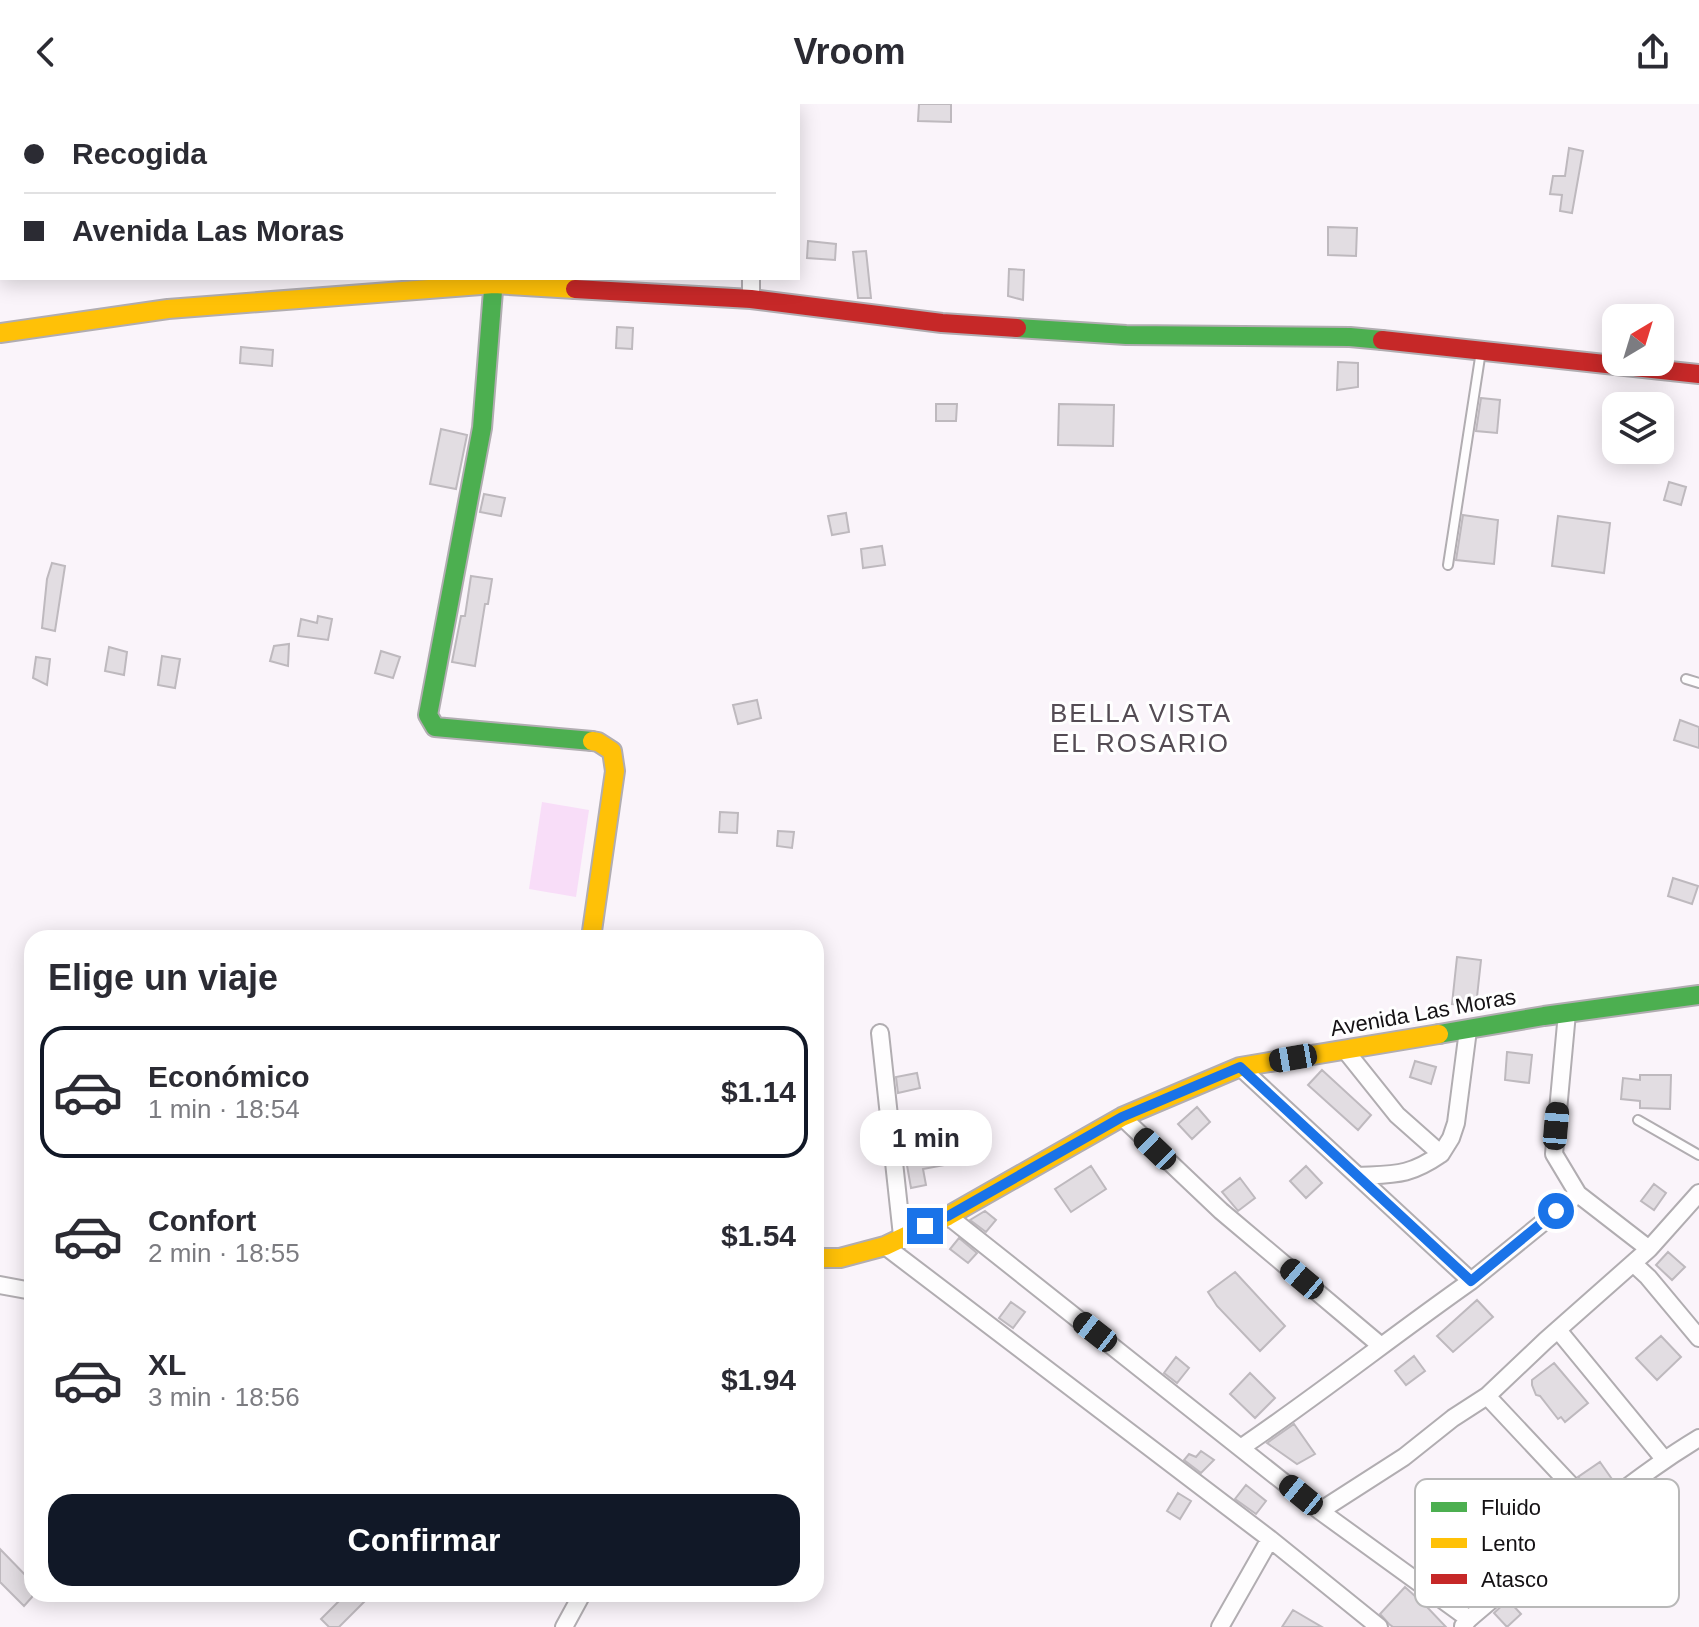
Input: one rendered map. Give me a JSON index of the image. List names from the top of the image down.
{
  "streets": {
    "street": ["Avenida Las Moras"]
  },
  "districts": ["BELLA VISTA EL ROSARIO"],
  "legend": ["Fluido", "Lento", "Atasco"],
  "north": "top right",
  "page": {
    "header": "Vroom",
    "banner": ["Recogida", "Avenida Las Moras"],
    "heading": "Elige un viaje",
    "list": [
      {
        "name": "Económico",
        "note": "1 min · 18:54",
        "value": "$1.14"
      },
      {
        "name": "Confort",
        "note": "2 min · 18:55",
        "value": "$1.54"
      },
      {
        "name": "XL",
        "note": "3 min · 18:56",
        "value": "$1.94"
      }
    ],
    "bubble": "1 min",
    "buttons": "Confirmar"
  }
}
